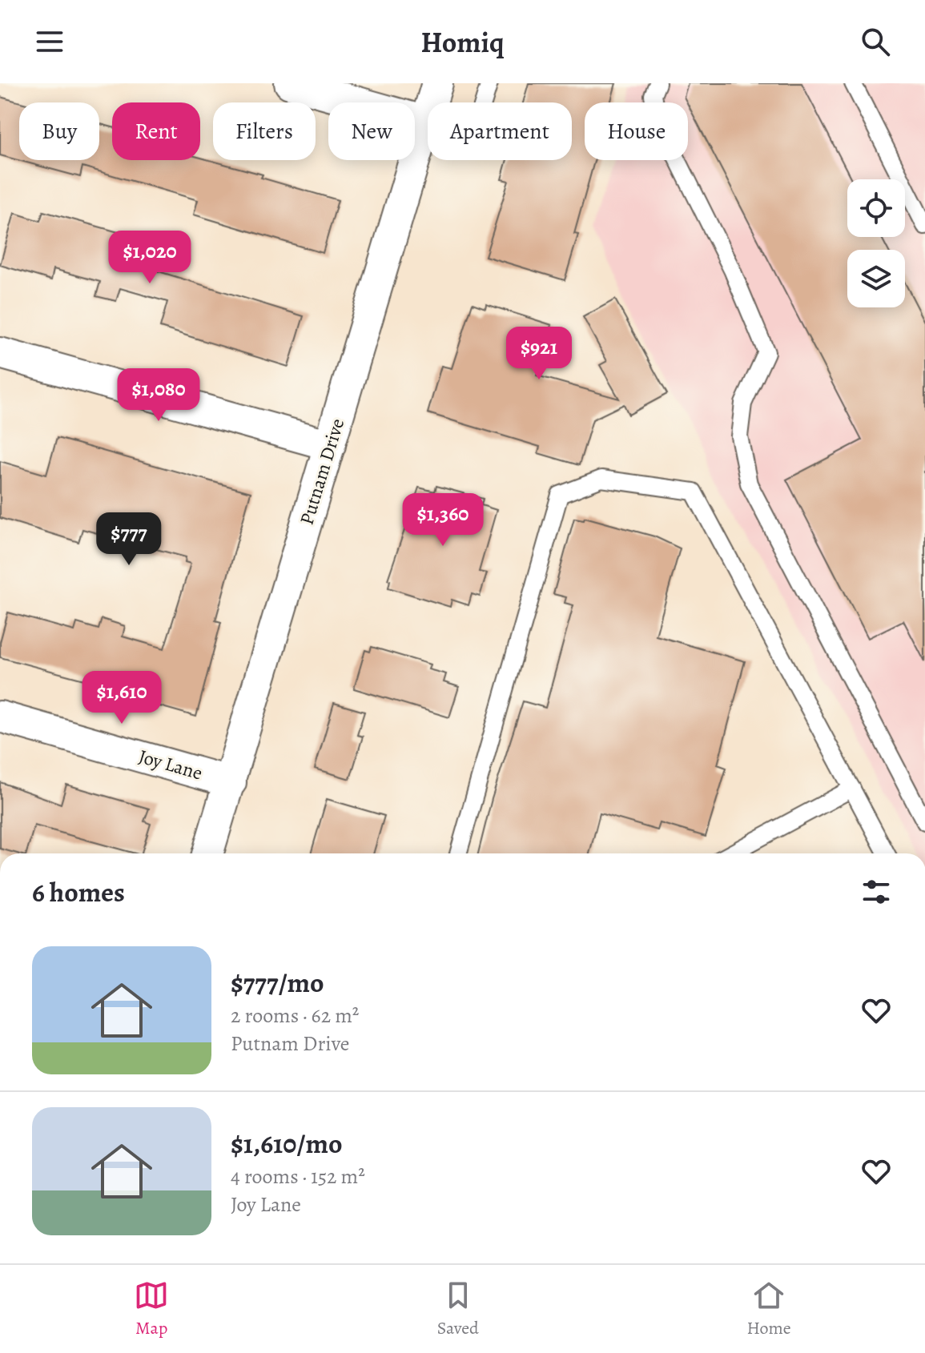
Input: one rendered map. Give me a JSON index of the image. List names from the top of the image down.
{
  "streets": {
    "street": ["Putnam Drive", "Joy Lane"]
  },
  "crossings": [
    ["Putnam Drive", "Joy Lane"]
  ],
  "page": {
    "header": "Homiq",
    "chip": [
      "Buy",
      "Rent",
      "Filters",
      "New",
      "Apartment",
      "House"
    ],
    "price": [
      "$1,020",
      "$921",
      "$1,080",
      "$1,360",
      "$777",
      "$1,610"
    ],
    "heading": "6 homes",
    "list": [
      {
        "name": "$777/mo",
        "note": "2 rooms · 62 m² · Putnam Drive"
      },
      {
        "name": "$1,610/mo",
        "note": "4 rooms · 152 m² · Joy Lane"
      }
    ],
    "tabs": ["Map", "Saved", "Home"]
  }
}
